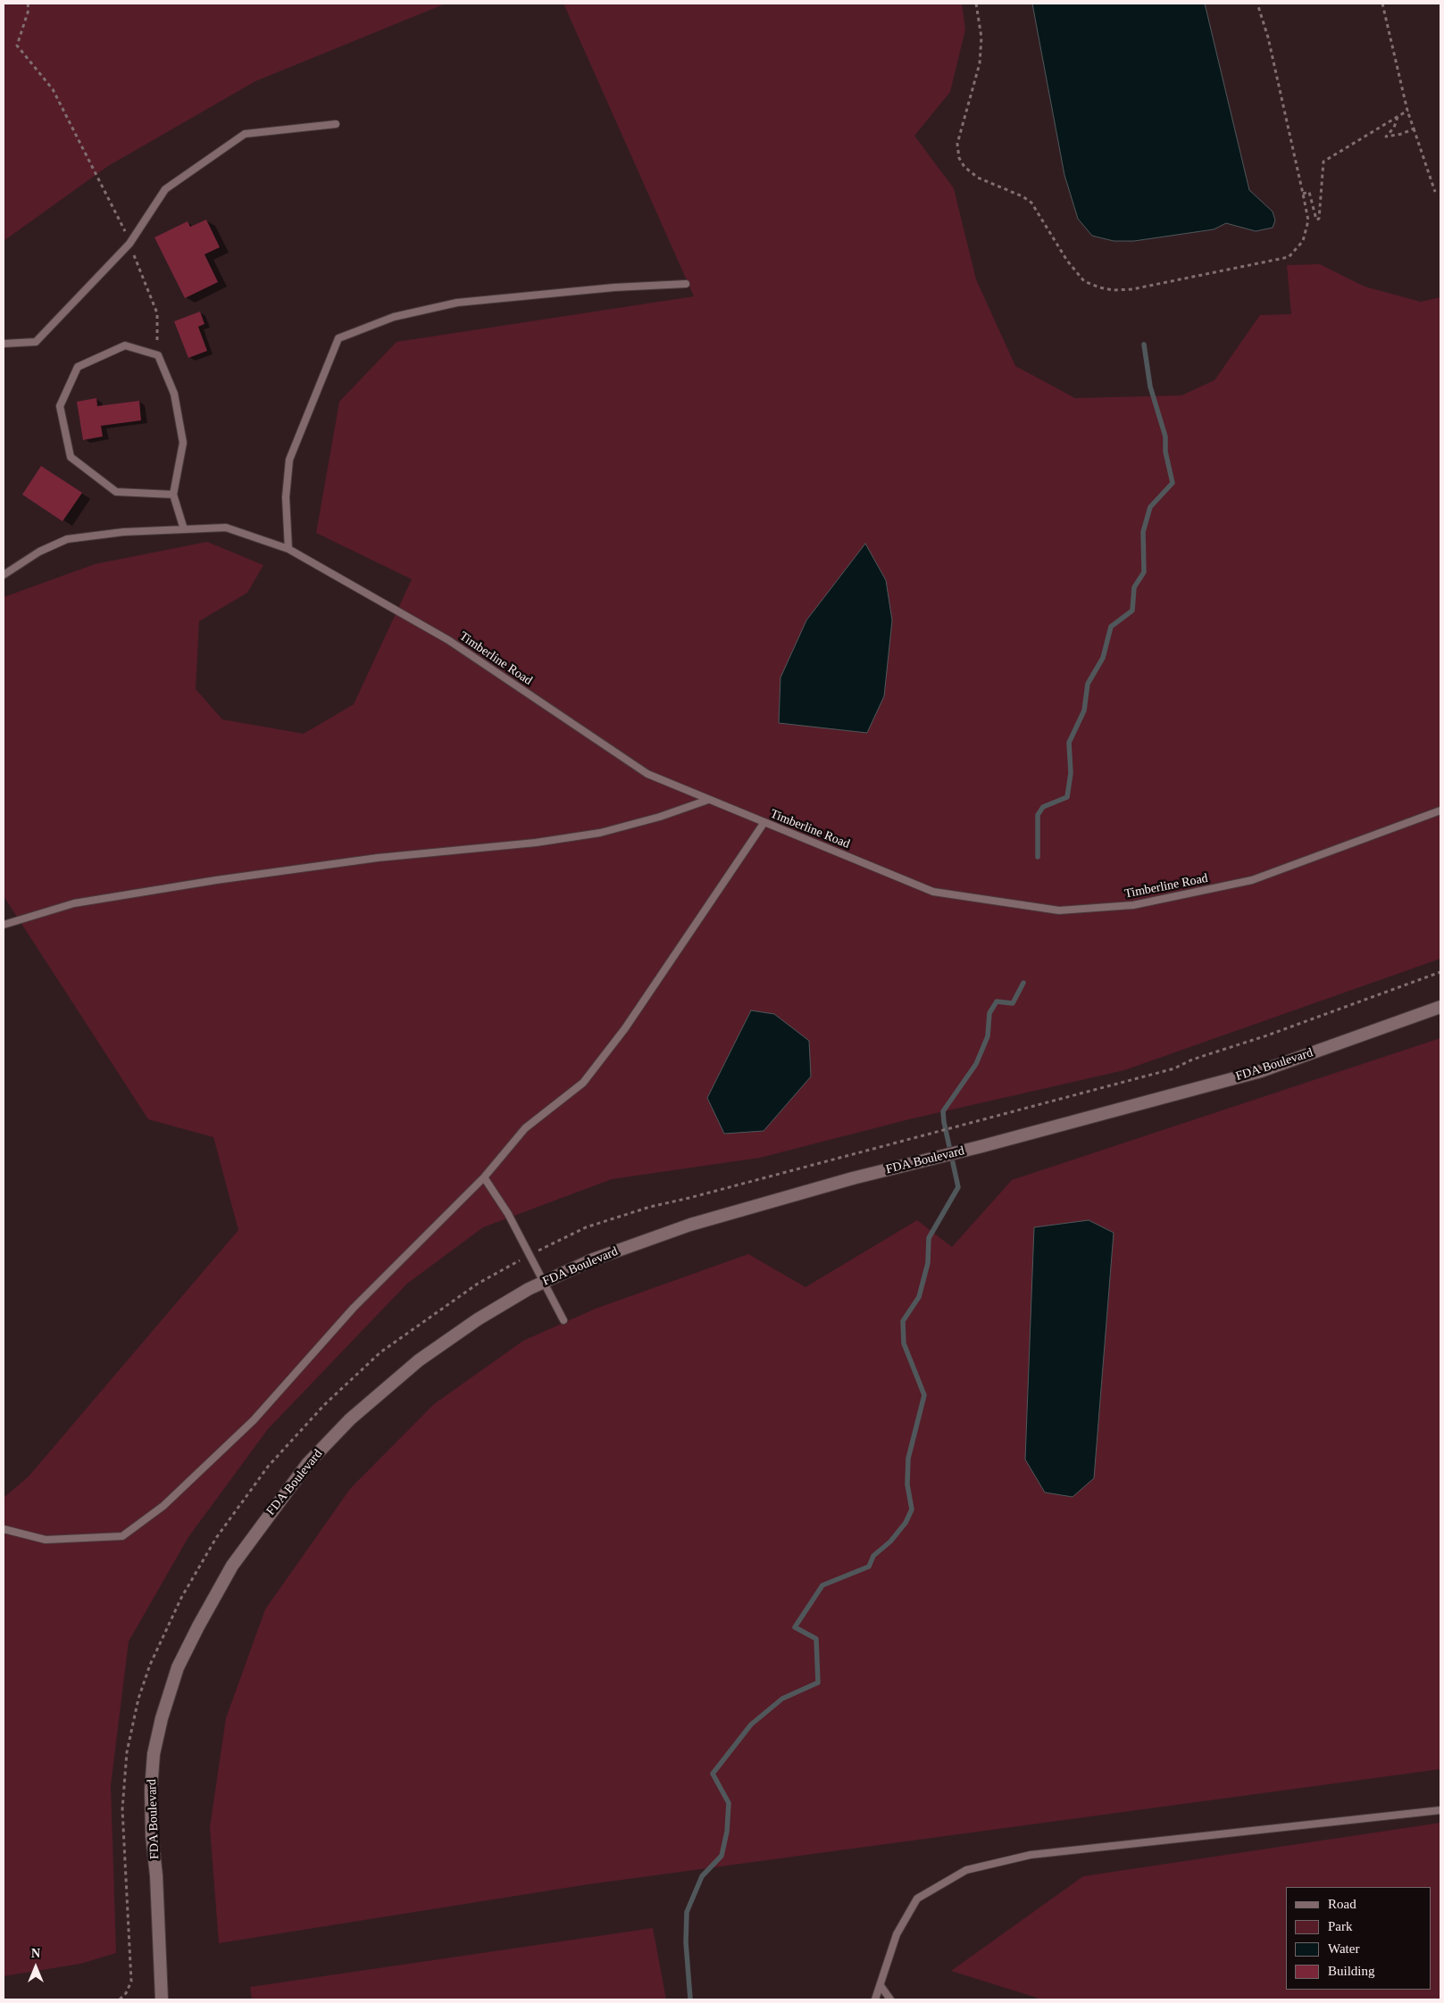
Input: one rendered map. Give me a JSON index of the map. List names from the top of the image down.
{
  "streets": {
    "street": ["FDA Boulevard"],
    "lane": ["Timberline Road"]
  },
  "legend": [
    "Road",
    "Park",
    "Water",
    "Building"
  ],
  "north": "top"
}
